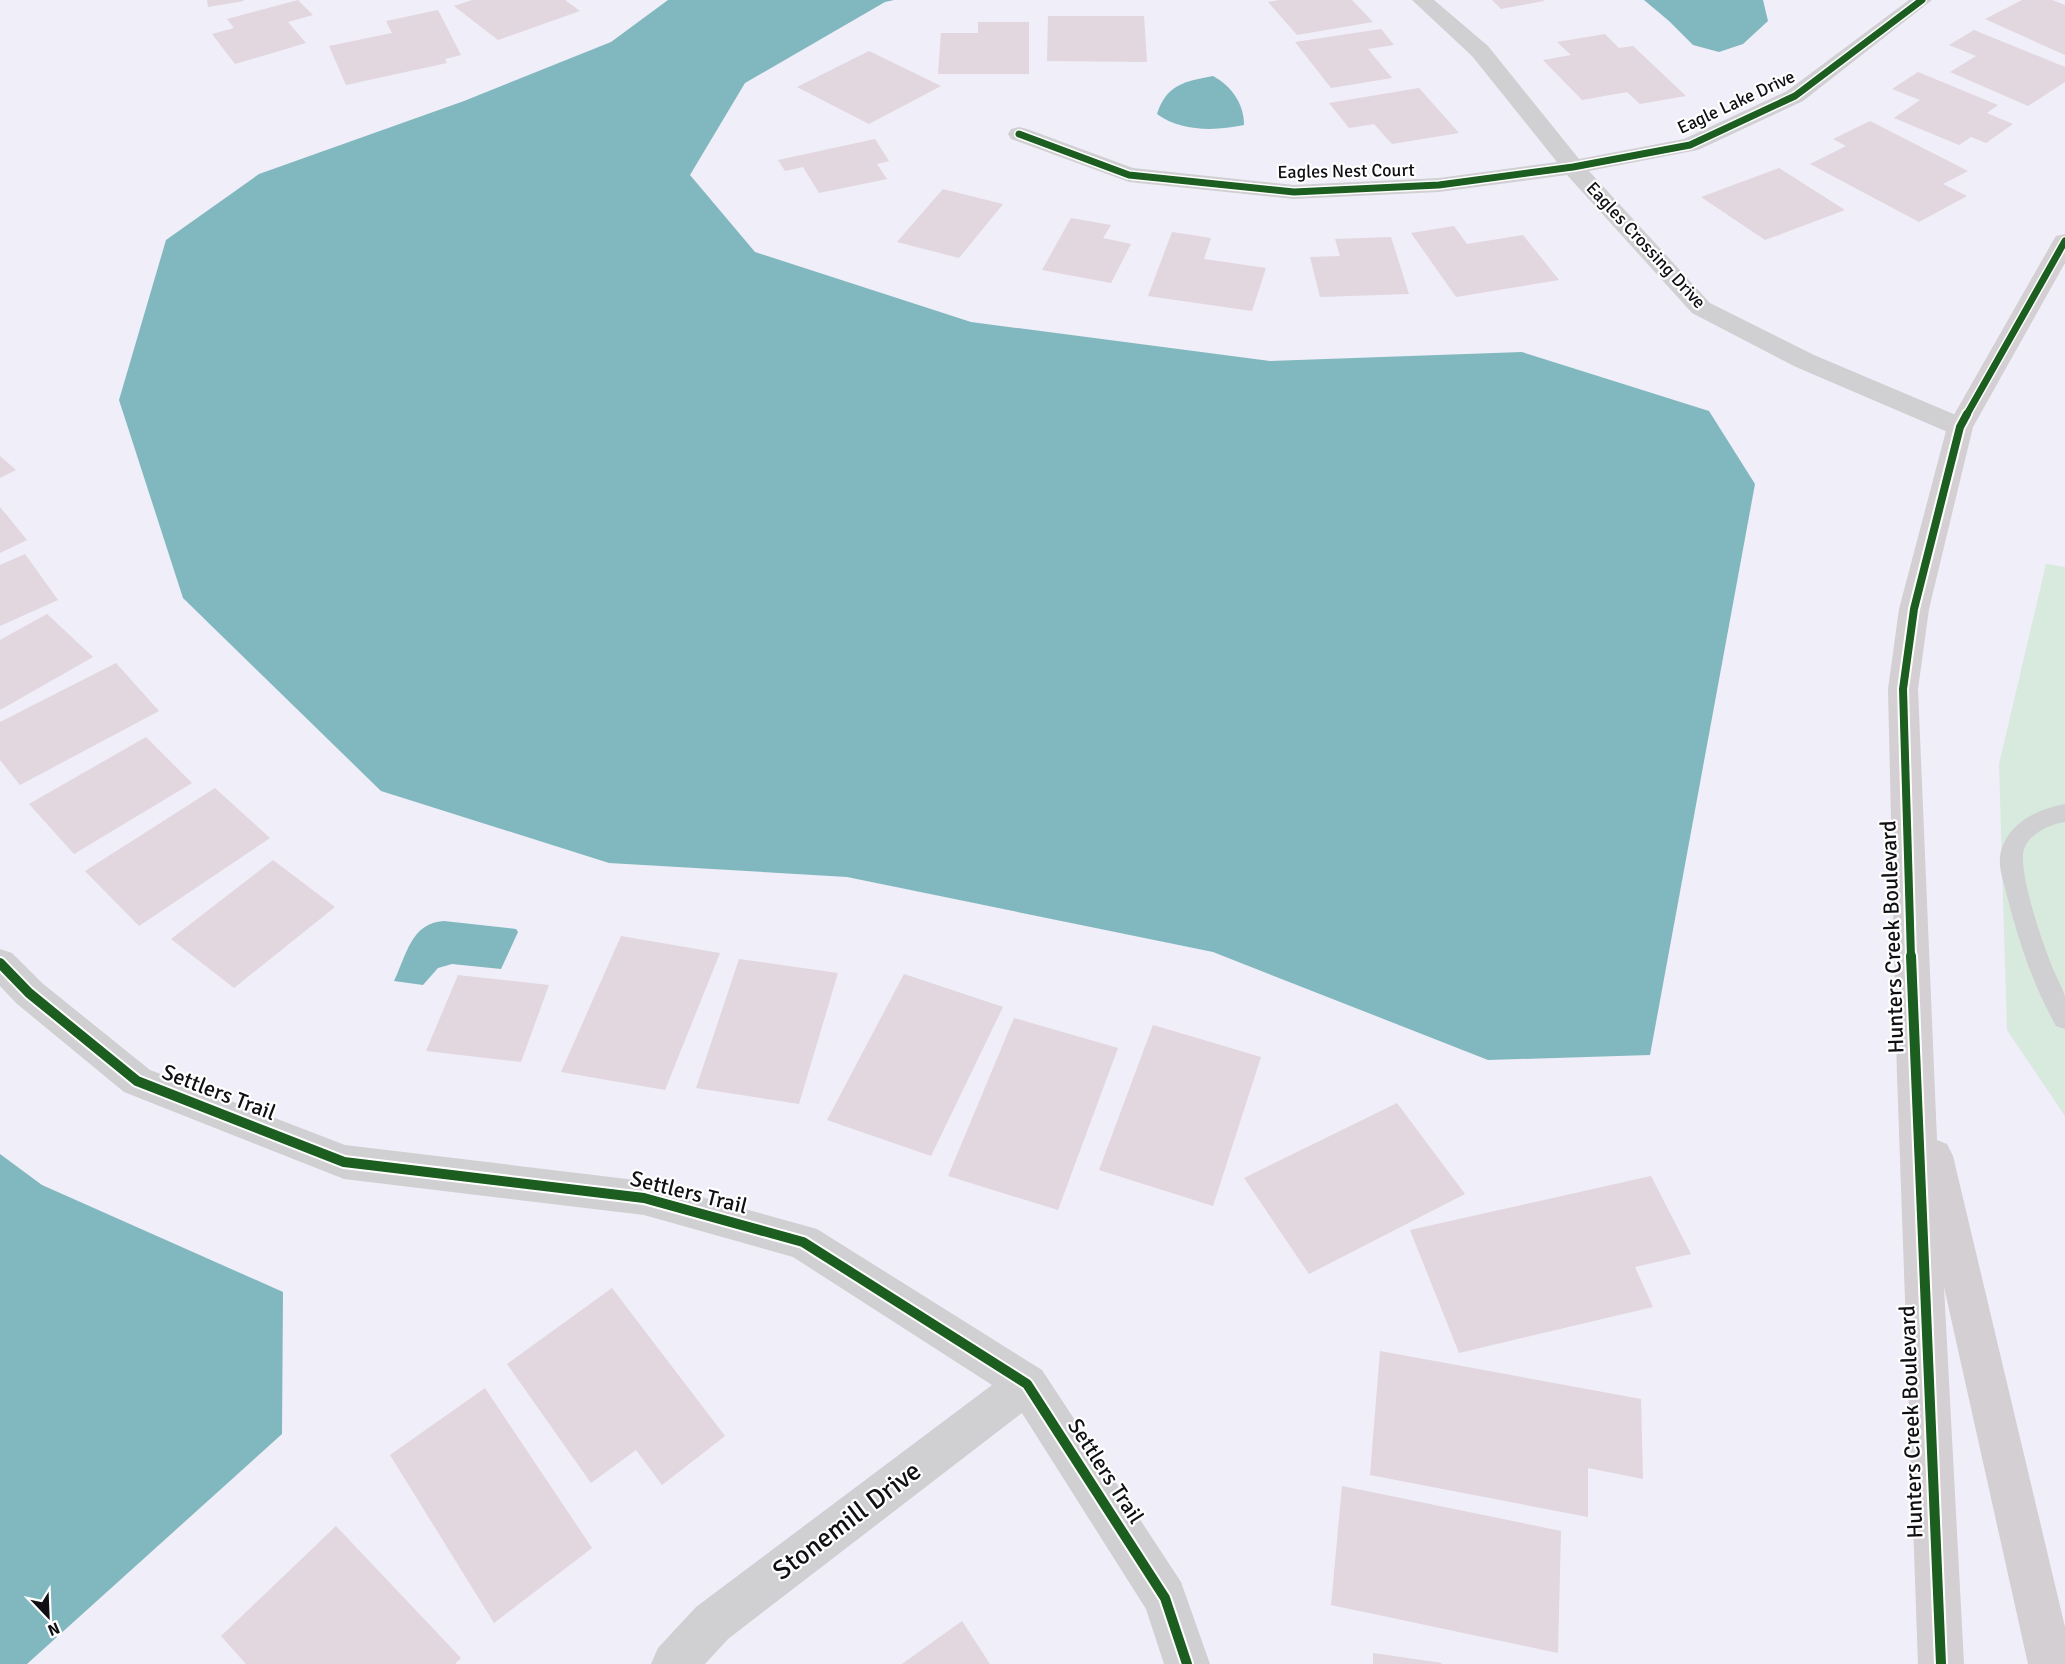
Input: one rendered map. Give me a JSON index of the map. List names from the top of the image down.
{
  "streets": {
    "street": [
      "Eagle Lake Drive",
      "Eagles Nest Court",
      "Eagles Crossing Drive",
      "Hunters Creek Boulevard",
      "Settlers Trail",
      "Stonemill Drive"
    ]
  },
  "crossings": [
    ["Eagle Lake Drive", "Eagles Nest Court"],
    ["Eagle Lake Drive", "Eagles Crossing Drive"],
    ["Eagles Nest Court", "Eagles Crossing Drive"],
    ["Eagles Crossing Drive", "Hunters Creek Boulevard"],
    ["Settlers Trail", "Stonemill Drive"]
  ],
  "north": "bottom right"
}
